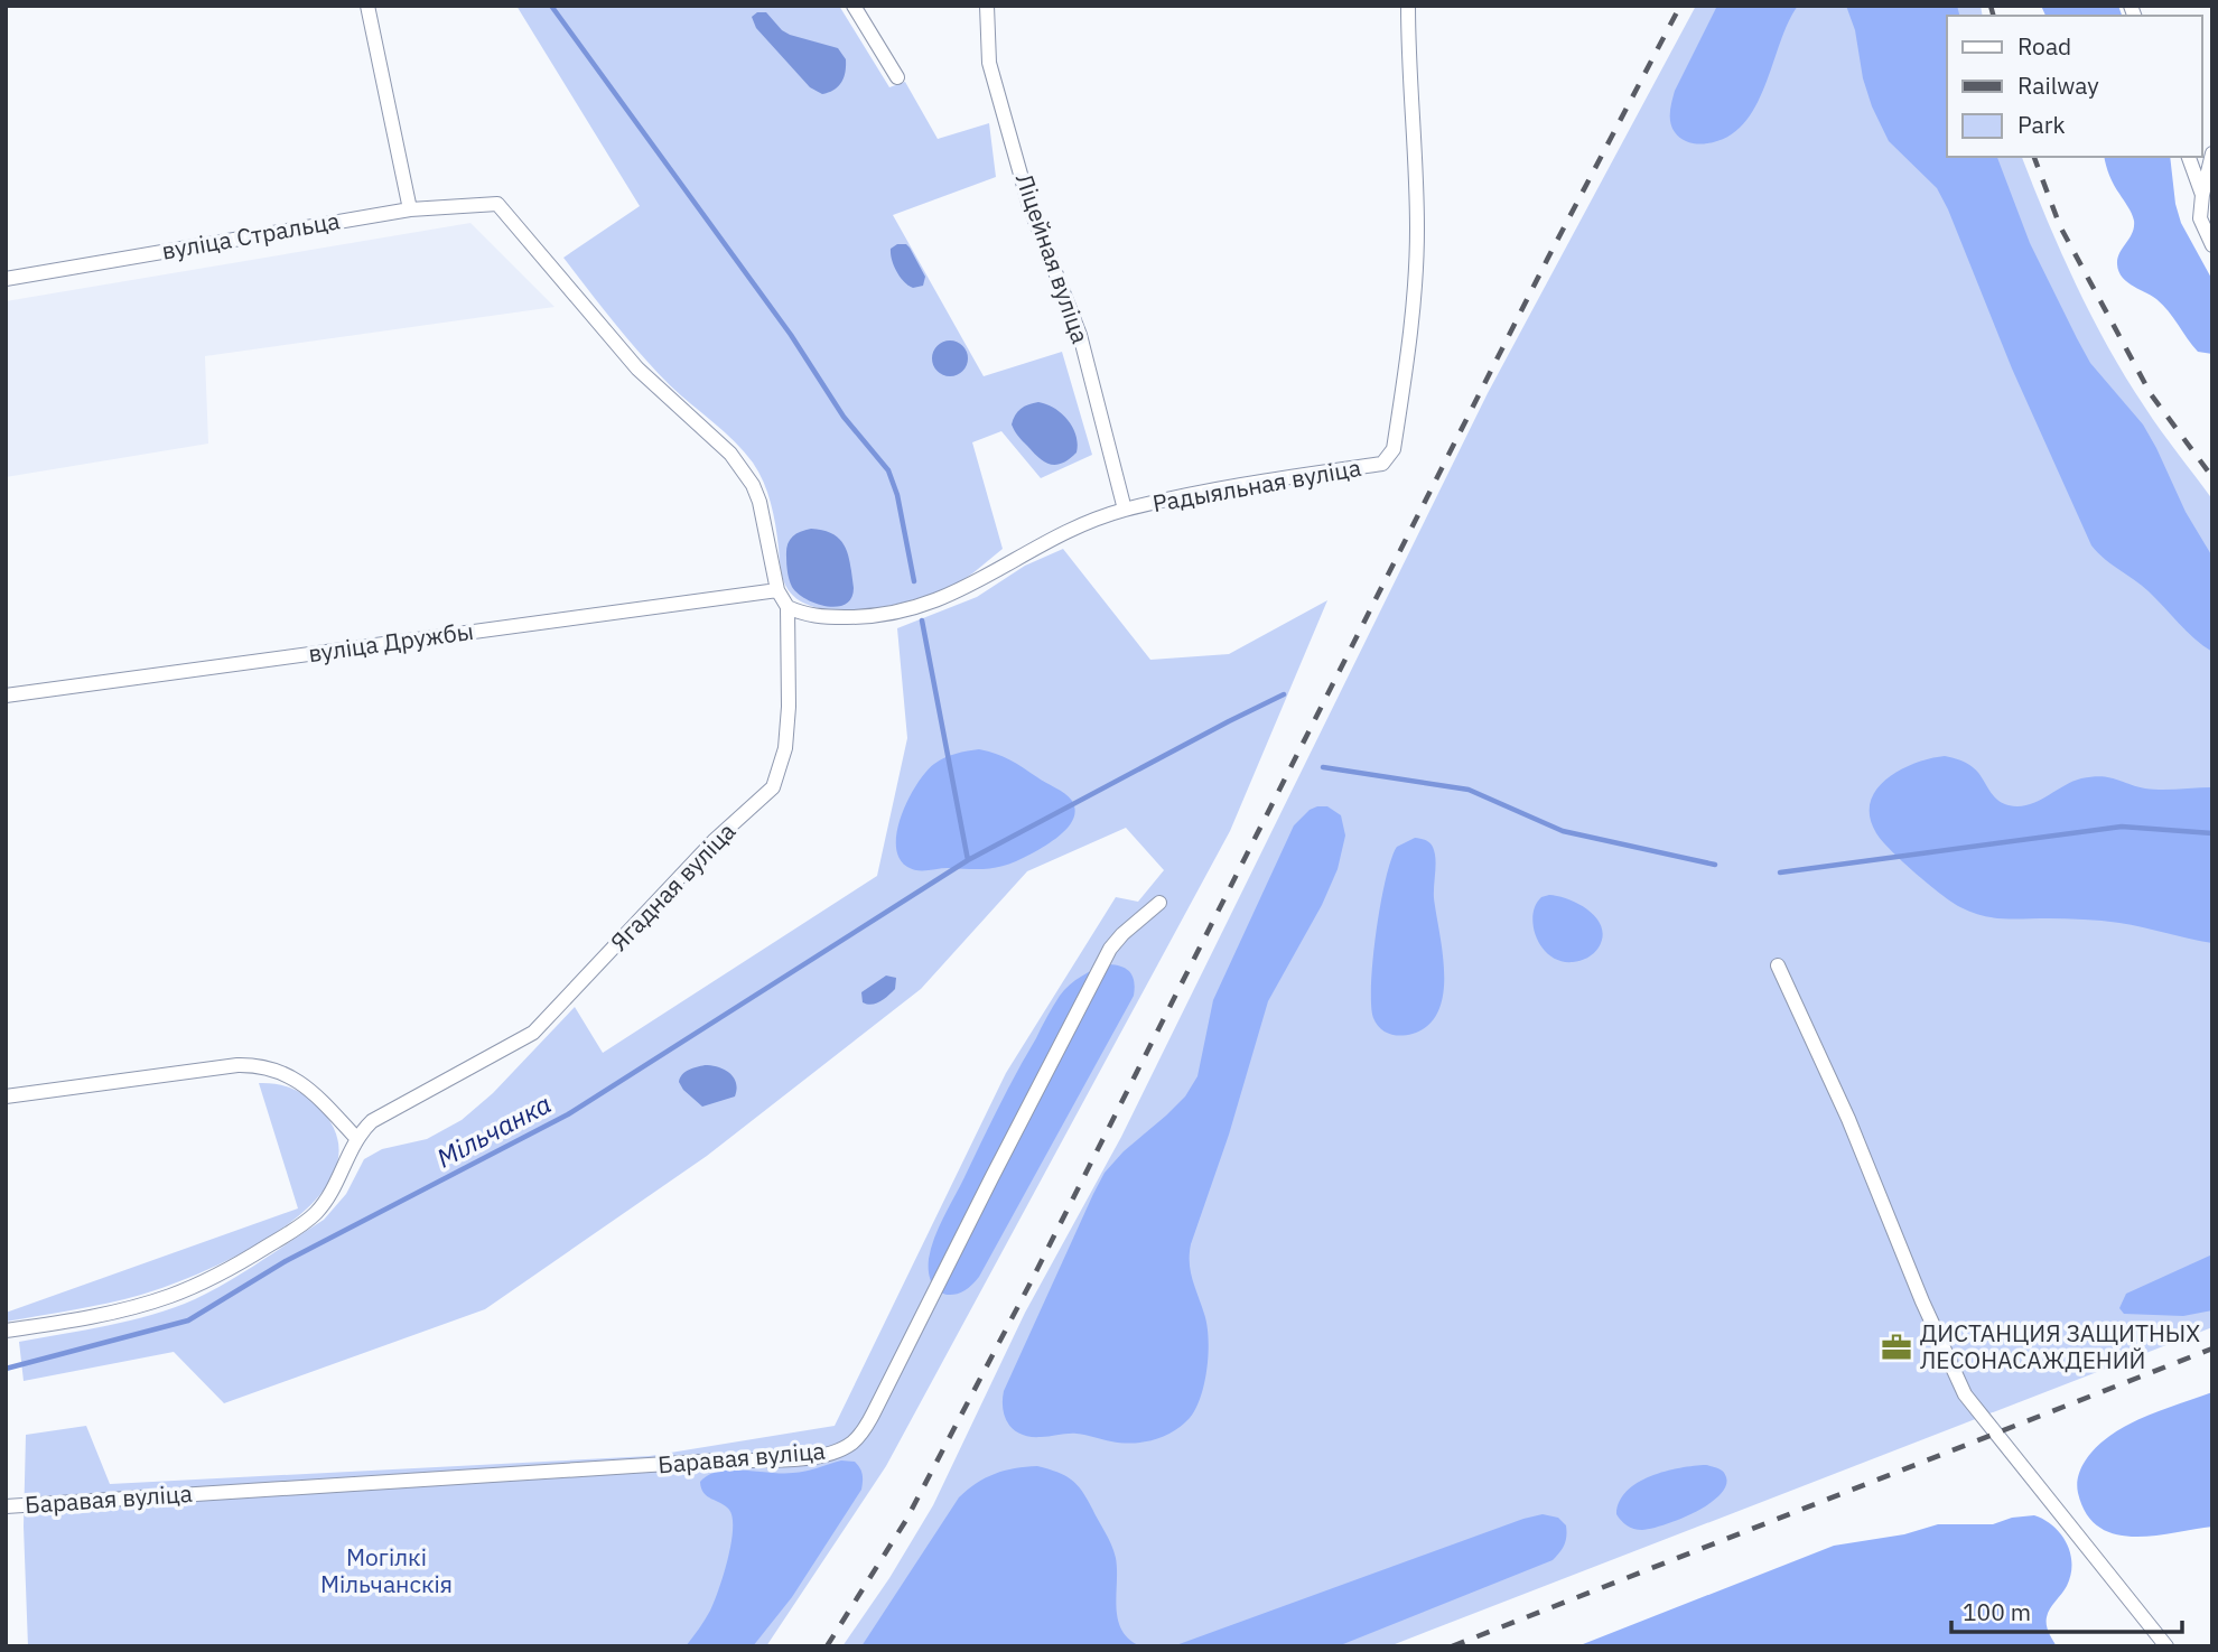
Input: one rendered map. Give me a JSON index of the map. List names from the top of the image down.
{
  "streets": {
    "street": [
      "вуліца Стральца",
      "Ліцейная вуліца",
      "Радыяльная вуліца",
      "вуліца Дружбы",
      "Ягадная вуліца",
      "Баравая вуліца"
    ]
  },
  "crossings": [
    ["вуліца Стральца", "вуліца Дружбы"],
    ["Ліцейная вуліца", "Радыяльная вуліца"],
    ["Радыяльная вуліца", "Ягадная вуліца"]
  ],
  "water": ["Мільчанка"],
  "parks": ["Могілкі Мільчанскія"],
  "places": {
    "office": ["ДИСТАНЦИЯ ЗАЩИТНЫХ ЛЕСОНАСАЖДЕНИЙ"]
  },
  "legend": ["Road", "Railway", "Park"],
  "scale_bar": "100 m"
}
